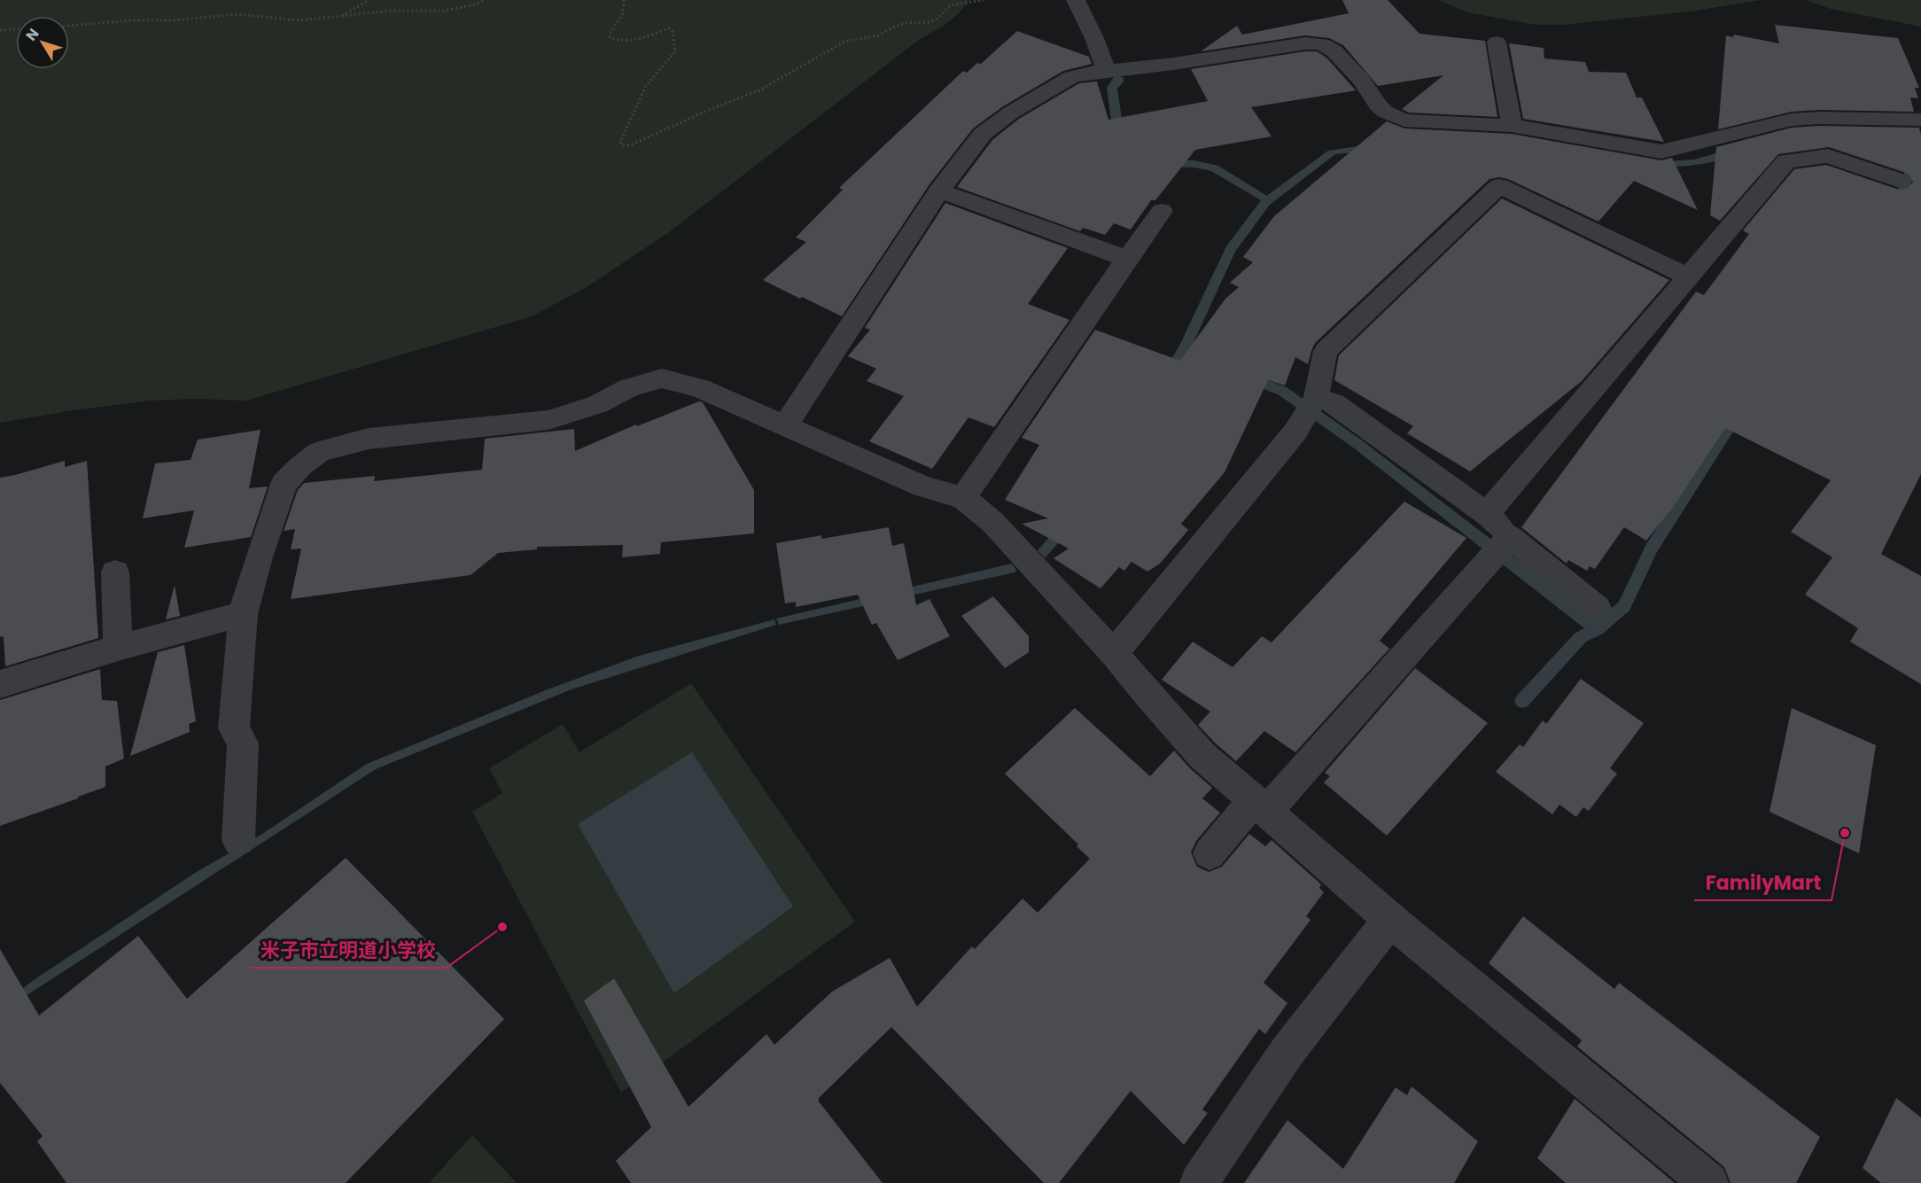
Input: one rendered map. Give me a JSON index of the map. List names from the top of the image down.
{
  "places": ["FamilyMart", "米子市立明道小学校"],
  "north": "top left"
}
